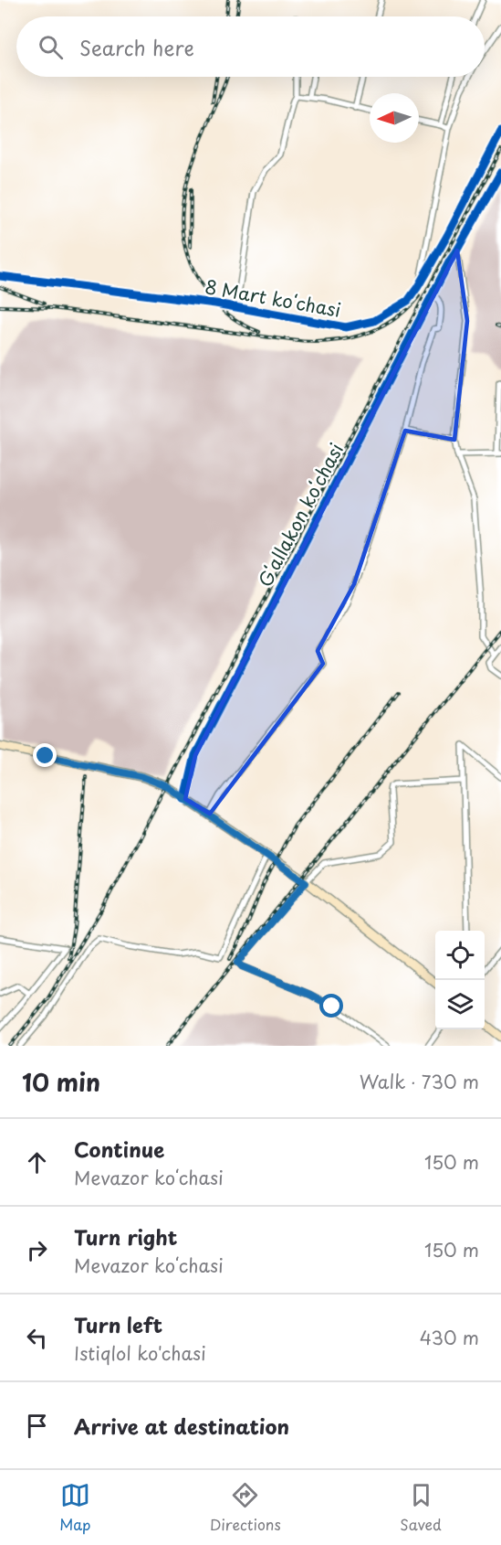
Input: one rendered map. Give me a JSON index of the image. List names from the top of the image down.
{
  "streets": {
    "street": ["8 Mart koʻchasi", "Gʻallakon koʻchasi"]
  },
  "north": "left",
  "page": {
    "search": "Search here",
    "heading": ["10 min", "Walk · 730 m"],
    "list": [
      ["Continue", "Mevazor koʻchasi", "150 m"],
      ["Turn right", "Mevazor koʻchasi", "150 m"],
      ["Turn left", "Istiqlol ko'chasi", "430 m"],
      "Arrive at destination"
    ],
    "nav": ["Map", "Directions", "Saved"]
  }
}
